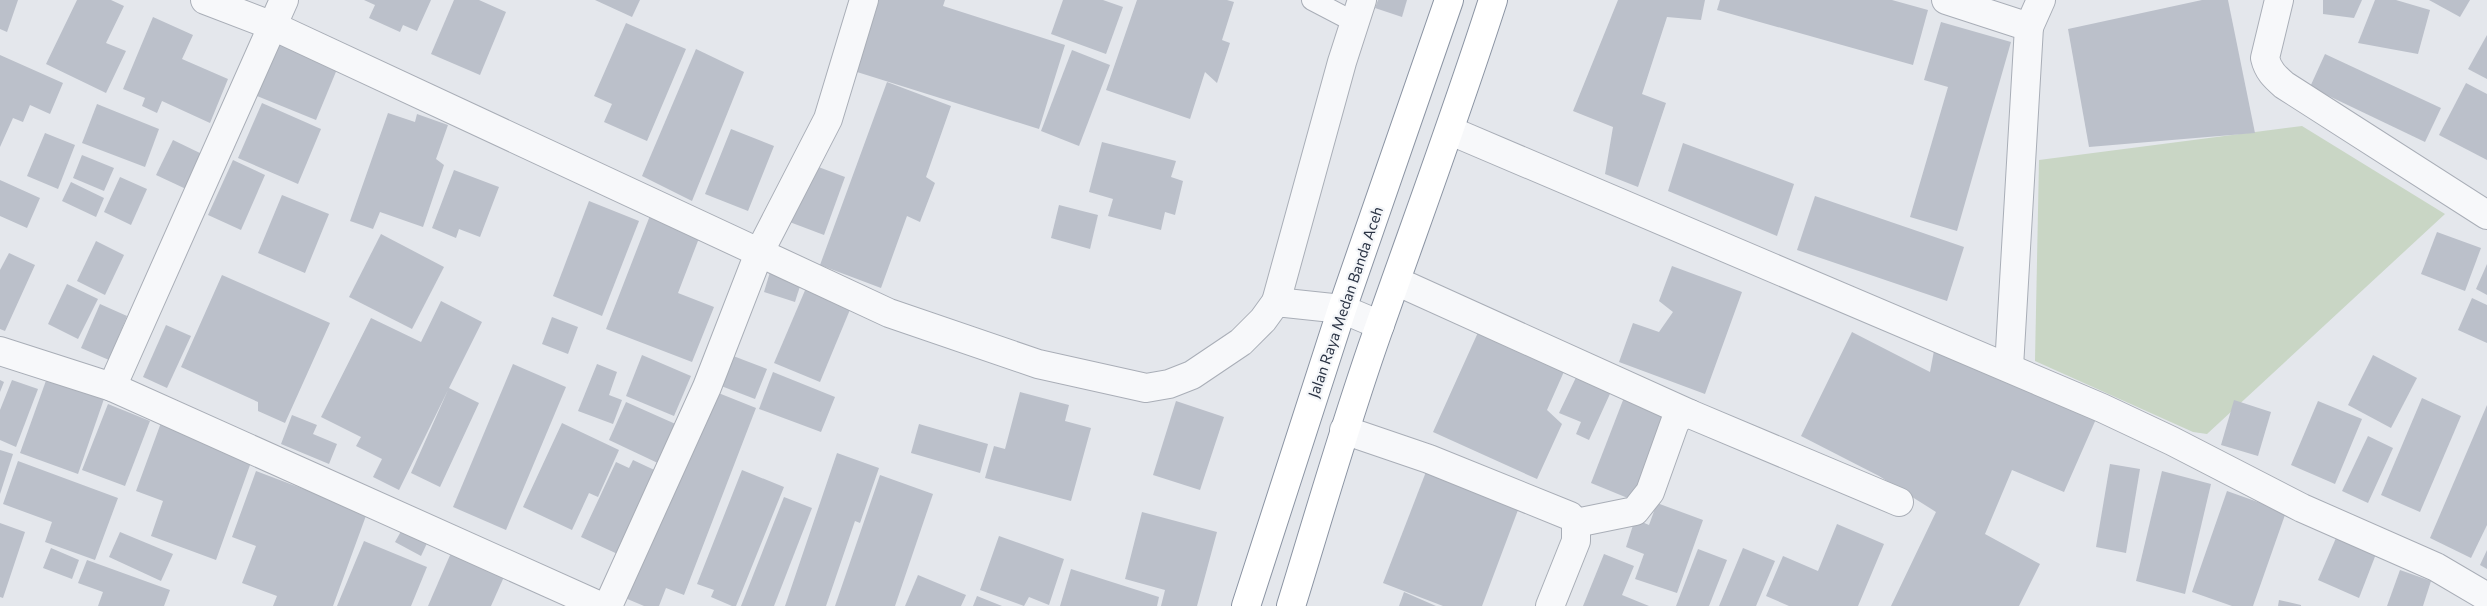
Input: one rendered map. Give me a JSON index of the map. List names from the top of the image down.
{
  "streets": {
    "highway": ["Jalan Raya Medan Banda Aceh"]
  }
}
